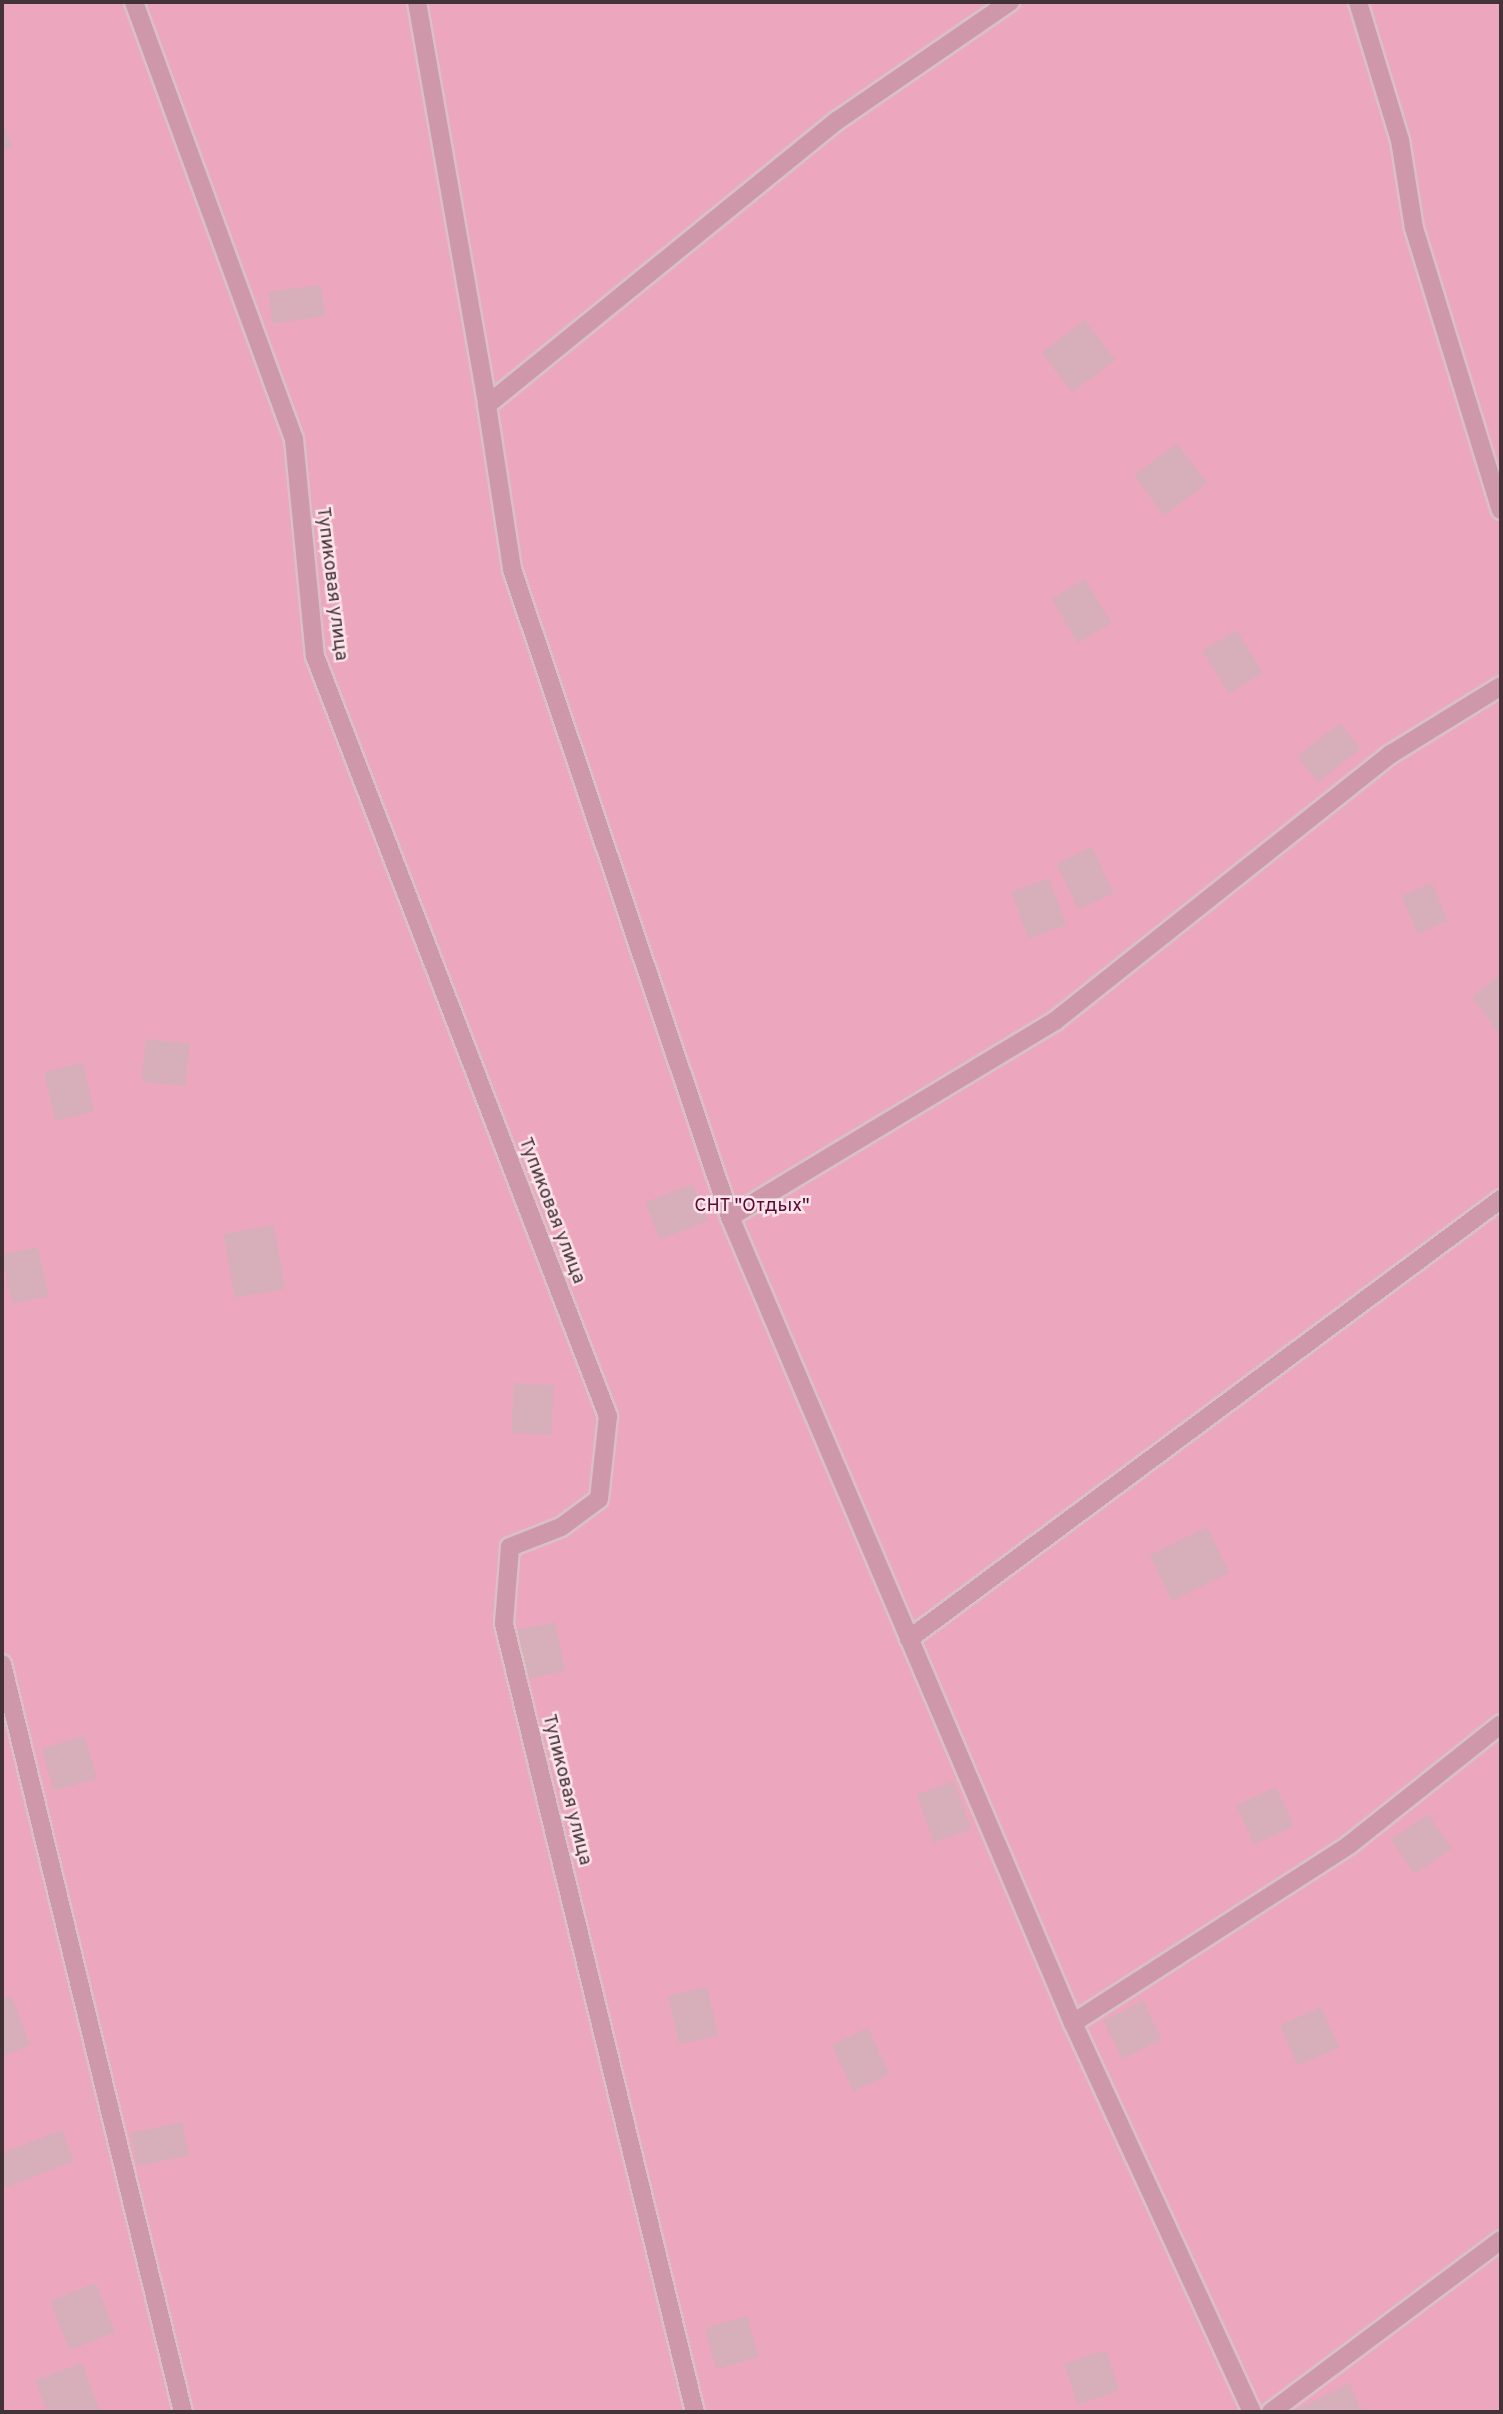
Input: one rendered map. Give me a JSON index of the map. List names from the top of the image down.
{
  "streets": {
    "lane": ["Тупиковая улица"]
  },
  "parks": ["СНТ \"Отдых\""]
}
